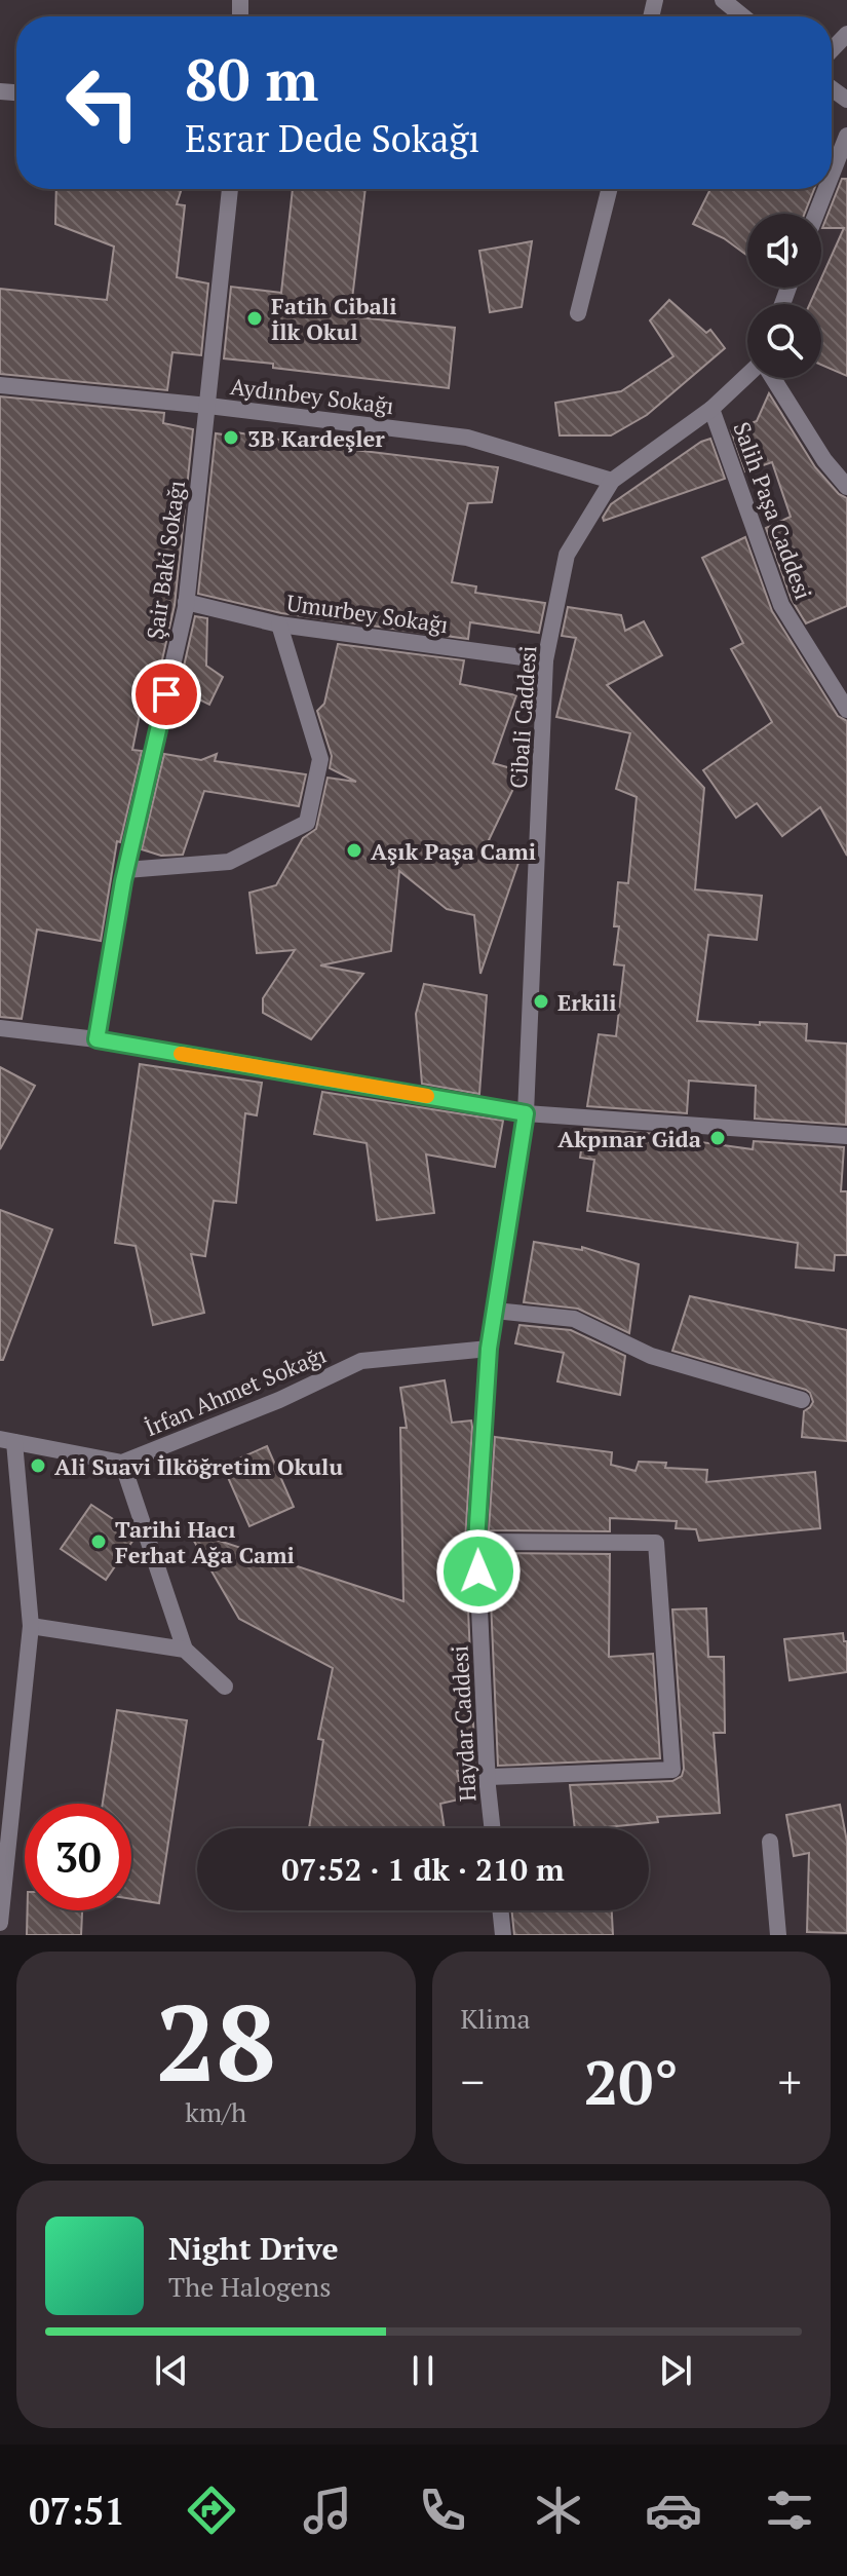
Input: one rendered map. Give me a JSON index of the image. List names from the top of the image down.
{
  "streets": {
    "street": [
      "Aydınbey Sokağı",
      "Salih Paşa Caddesi",
      "Şair Baki Sokağı",
      "Umurbey Sokağı",
      "Cibali Caddesi",
      "İrfan Ahmet Sokağı",
      "Haydar Caddesi"
    ]
  },
  "crossings": [
    ["Aydınbey Sokağı", "Şair Baki Sokağı"],
    ["Aydınbey Sokağı", "Cibali Caddesi"],
    ["Salih Paşa Caddesi", "Cibali Caddesi"],
    ["Şair Baki Sokağı", "Umurbey Sokağı"],
    ["Umurbey Sokağı", "Cibali Caddesi"],
    ["Cibali Caddesi", "Haydar Caddesi"],
    ["İrfan Ahmet Sokağı", "Haydar Caddesi"]
  ],
  "places": [
    "Fatih Cibali İlk Okul",
    "3B Kardeşler",
    "Aşık Paşa Cami",
    "Erkili",
    "Akpınar Gida",
    "Ali Suavi İlköğretim Okulu",
    "Tarihi Hacı Ferhat Ağa Cami"
  ],
  "page": {
    "turn": ["80 m", "Esrar Dede Sokağı"],
    "limit": "30",
    "trip": "07:52 · 1 dk · 210 m",
    "tile": [
      ["28", "km/h"],
      "Klima"
    ],
    "heat": ["−", "20°", "+"],
    "song": ["Night Drive", "The Halogens"],
    "tabs": "07:51"
  }
}
